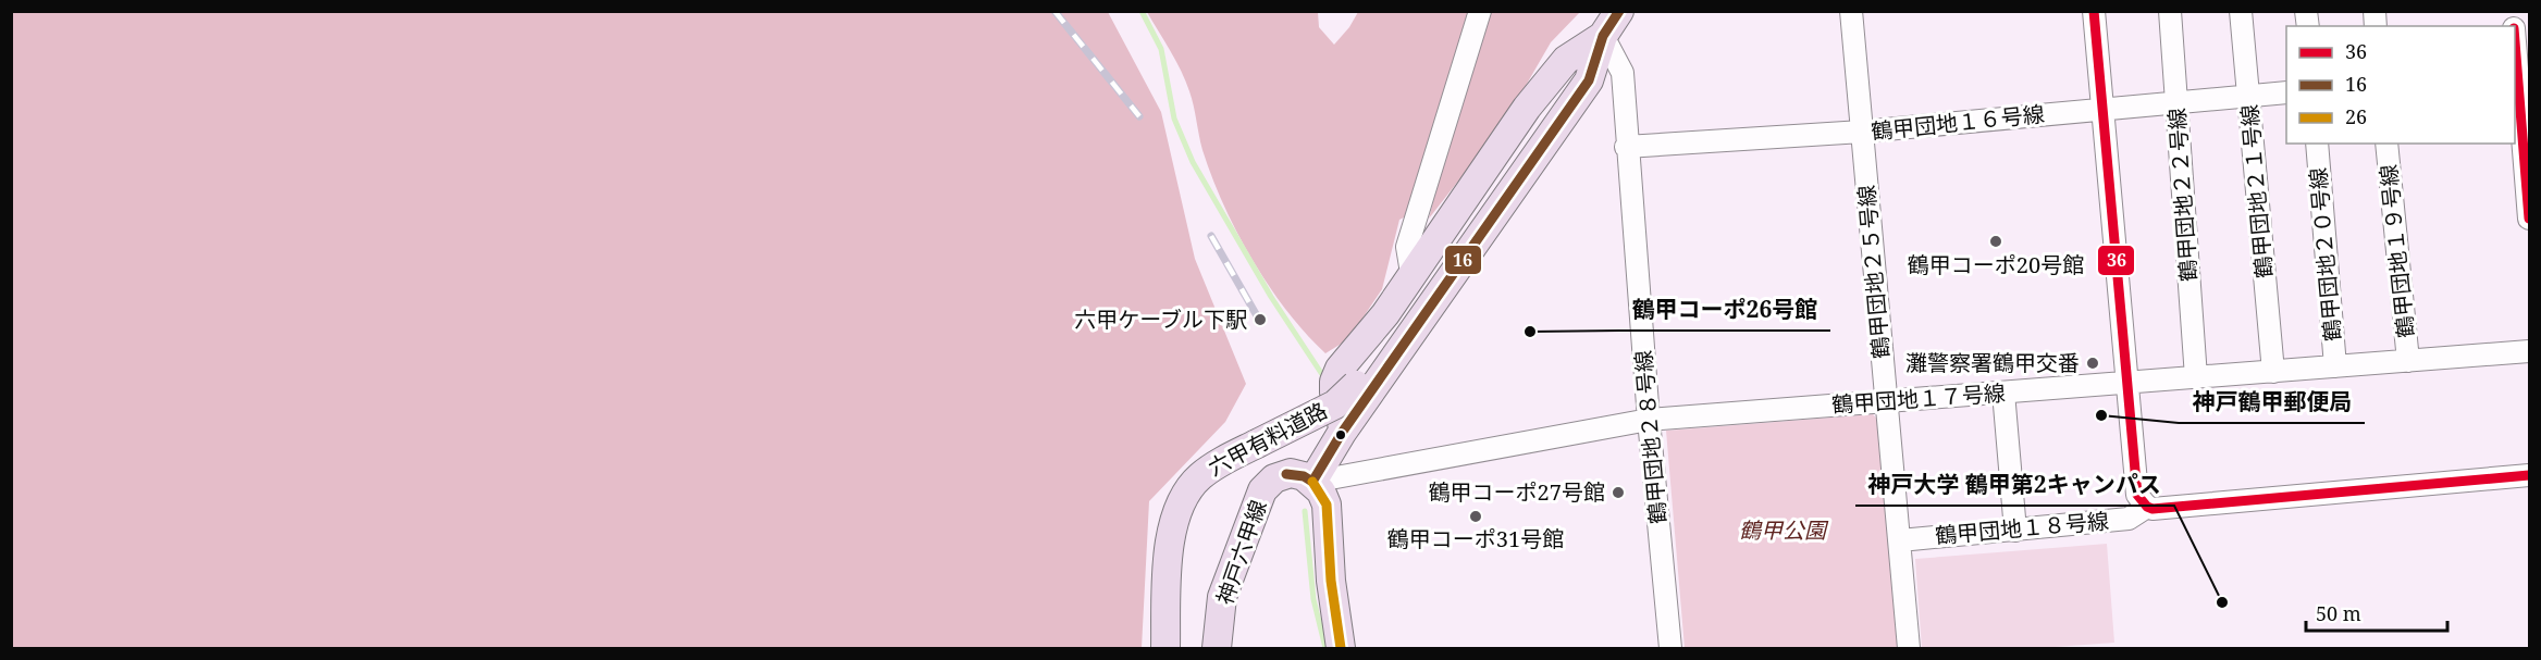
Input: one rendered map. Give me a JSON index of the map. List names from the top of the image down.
{
  "streets": {
    "main road": ["六甲有料道路", "神戸六甲線"],
    "street": [
      "鶴甲団地１６号線",
      "鶴甲団地２１号線",
      "鶴甲団地２２号線",
      "鶴甲団地１９号線",
      "鶴甲団地２０号線",
      "鶴甲団地２５号線",
      "鶴甲団地１７号線",
      "鶴甲団地２８号線",
      "鶴甲団地１８号線"
    ]
  },
  "crossings": [
    ["鶴甲団地１６号線", "鶴甲団地２１号線"],
    ["鶴甲団地１６号線", "鶴甲団地２２号線"],
    ["鶴甲団地１６号線", "鶴甲団地２５号線"],
    ["鶴甲団地１６号線", "鶴甲団地２８号線"],
    ["鶴甲団地２１号線", "鶴甲団地１７号線"],
    ["鶴甲団地２２号線", "鶴甲団地１７号線"],
    ["鶴甲団地１９号線", "鶴甲団地１７号線"],
    ["鶴甲団地２０号線", "鶴甲団地１７号線"],
    ["鶴甲団地２５号線", "鶴甲団地１７号線"],
    ["鶴甲団地２５号線", "鶴甲団地１８号線"],
    ["鶴甲団地１７号線", "鶴甲団地２８号線"],
    ["鶴甲団地１７号線", "神戸六甲線"],
    ["鶴甲団地２８号線", "六甲有料道路"]
  ],
  "parks": ["鶴甲公園"],
  "places": [
    "鶴甲コーポ20号館",
    "六甲ケーブル下駅",
    "鶴甲コーポ26号館",
    "灘警察署鶴甲交番",
    "神戸鶴甲郵便局",
    "鶴甲コーポ27号館",
    "鶴甲コーポ31号館",
    "神戸大学 鶴甲第2キャンパス"
  ],
  "lines": ["transit line 36", "transit line 16", "transit line 26"],
  "legend": ["36", "16", "26"],
  "scale_bar": "50 m"
}
